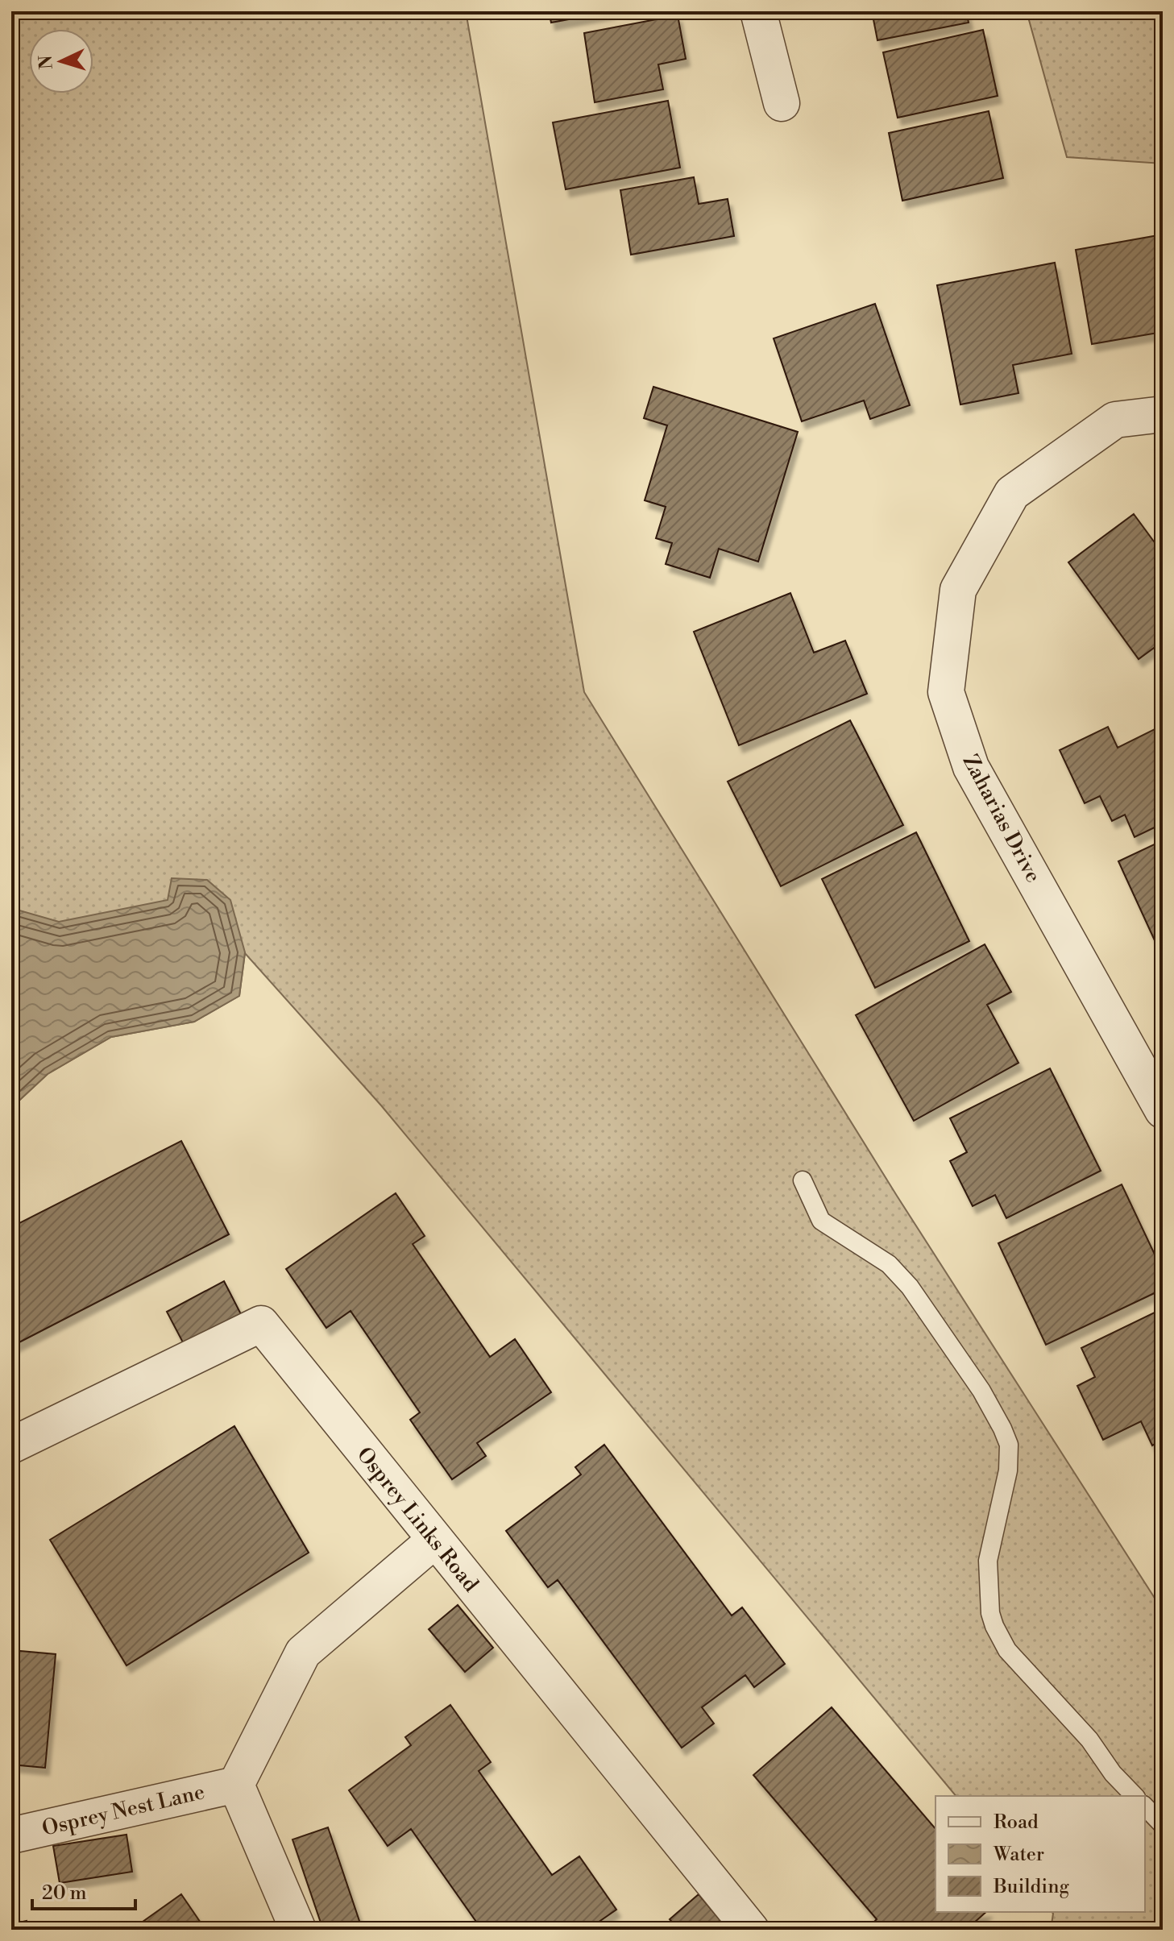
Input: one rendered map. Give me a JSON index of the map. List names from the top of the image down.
{
  "streets": {
    "street": ["Zaharias Drive", "Osprey Links Road", "Osprey Nest Lane"]
  },
  "legend": ["Road", "Water", "Building"],
  "scale_bar": "20 m",
  "north": "left"
}
